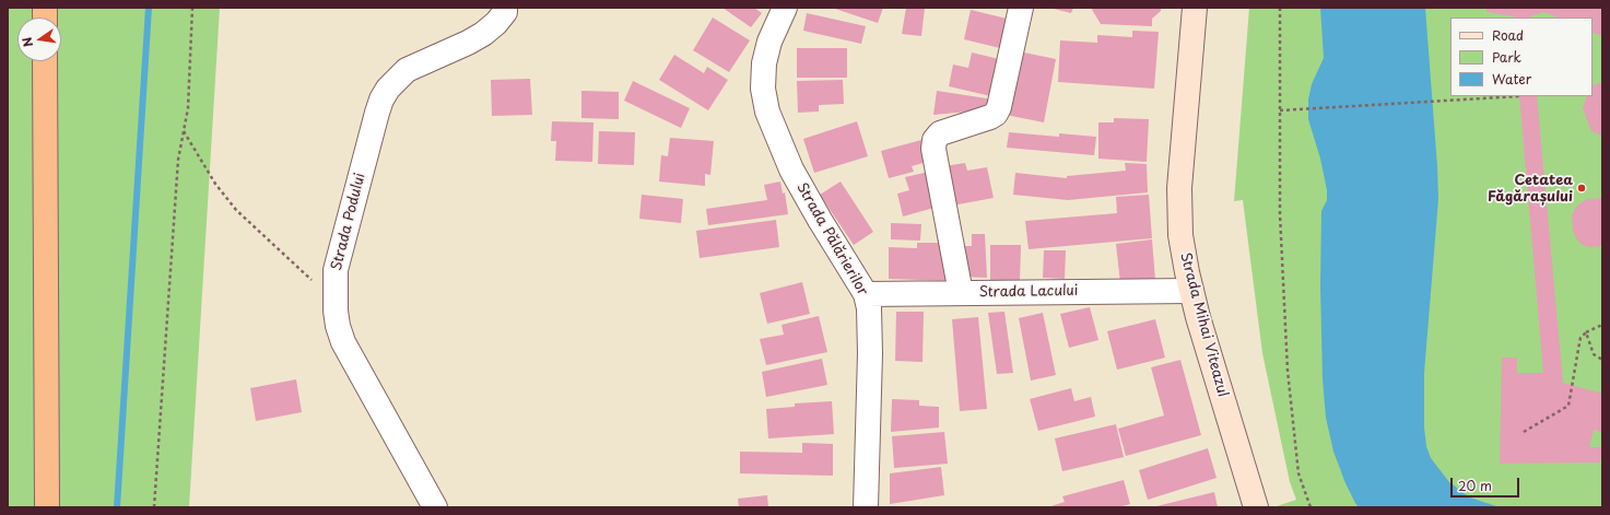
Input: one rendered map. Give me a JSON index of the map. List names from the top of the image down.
{
  "streets": {
    "street": [
      "Strada Podului",
      "Strada Pălărierilor",
      "Strada Lacului",
      "Strada Mihai Viteazul"
    ]
  },
  "crossings": [
    ["Strada Pălărierilor", "Strada Lacului"],
    ["Strada Lacului", "Strada Mihai Viteazul"]
  ],
  "places": ["Cetatea Făgărașului"],
  "legend": ["Road", "Park", "Water"],
  "scale_bar": "20 m",
  "north": "left"
}
